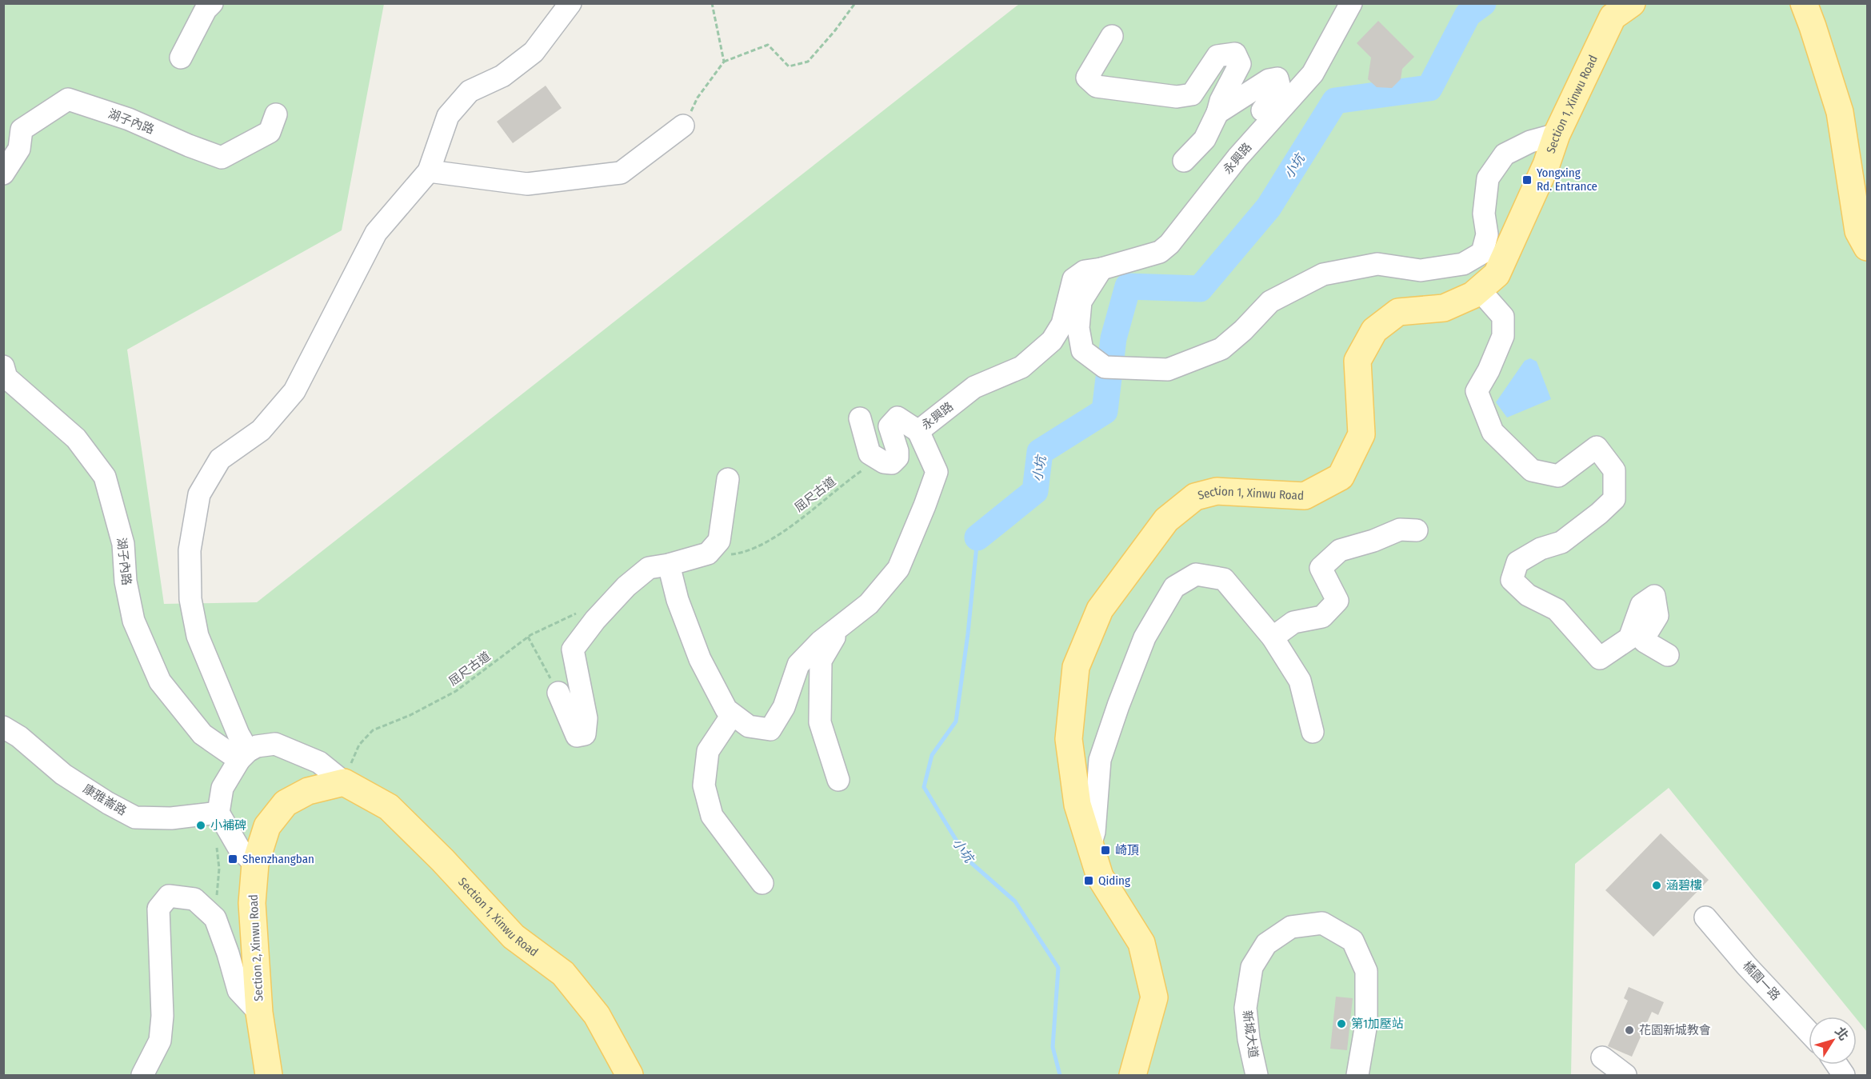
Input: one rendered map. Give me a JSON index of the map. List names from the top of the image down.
{
  "streets": {
    "main road": ["Section 1, Xinwu Road", "Section 2, Xinwu Road"],
    "street": [
      "湖子內路",
      "永興路",
      "康雅崙路",
      "橘園一路",
      "新城大道"
    ],
    "path": ["屈尺古道"]
  },
  "crossings": [
    ["Section 1, Xinwu Road", "屈尺古道"],
    ["Section 1, Xinwu Road", "Section 2, Xinwu Road"],
    ["屈尺古道", "Section 2, Xinwu Road"]
  ],
  "water": ["小坑"],
  "places": {
    "transit": [
      "Yongxing Rd. Entrance",
      "崎頂",
      "Shenzhangban",
      "Qiding"
    ],
    "other": [
      "小補碑",
      "涵碧樓",
      "第1加壓站",
      "花園新城教會"
    ]
  },
  "north": "top right"
}
